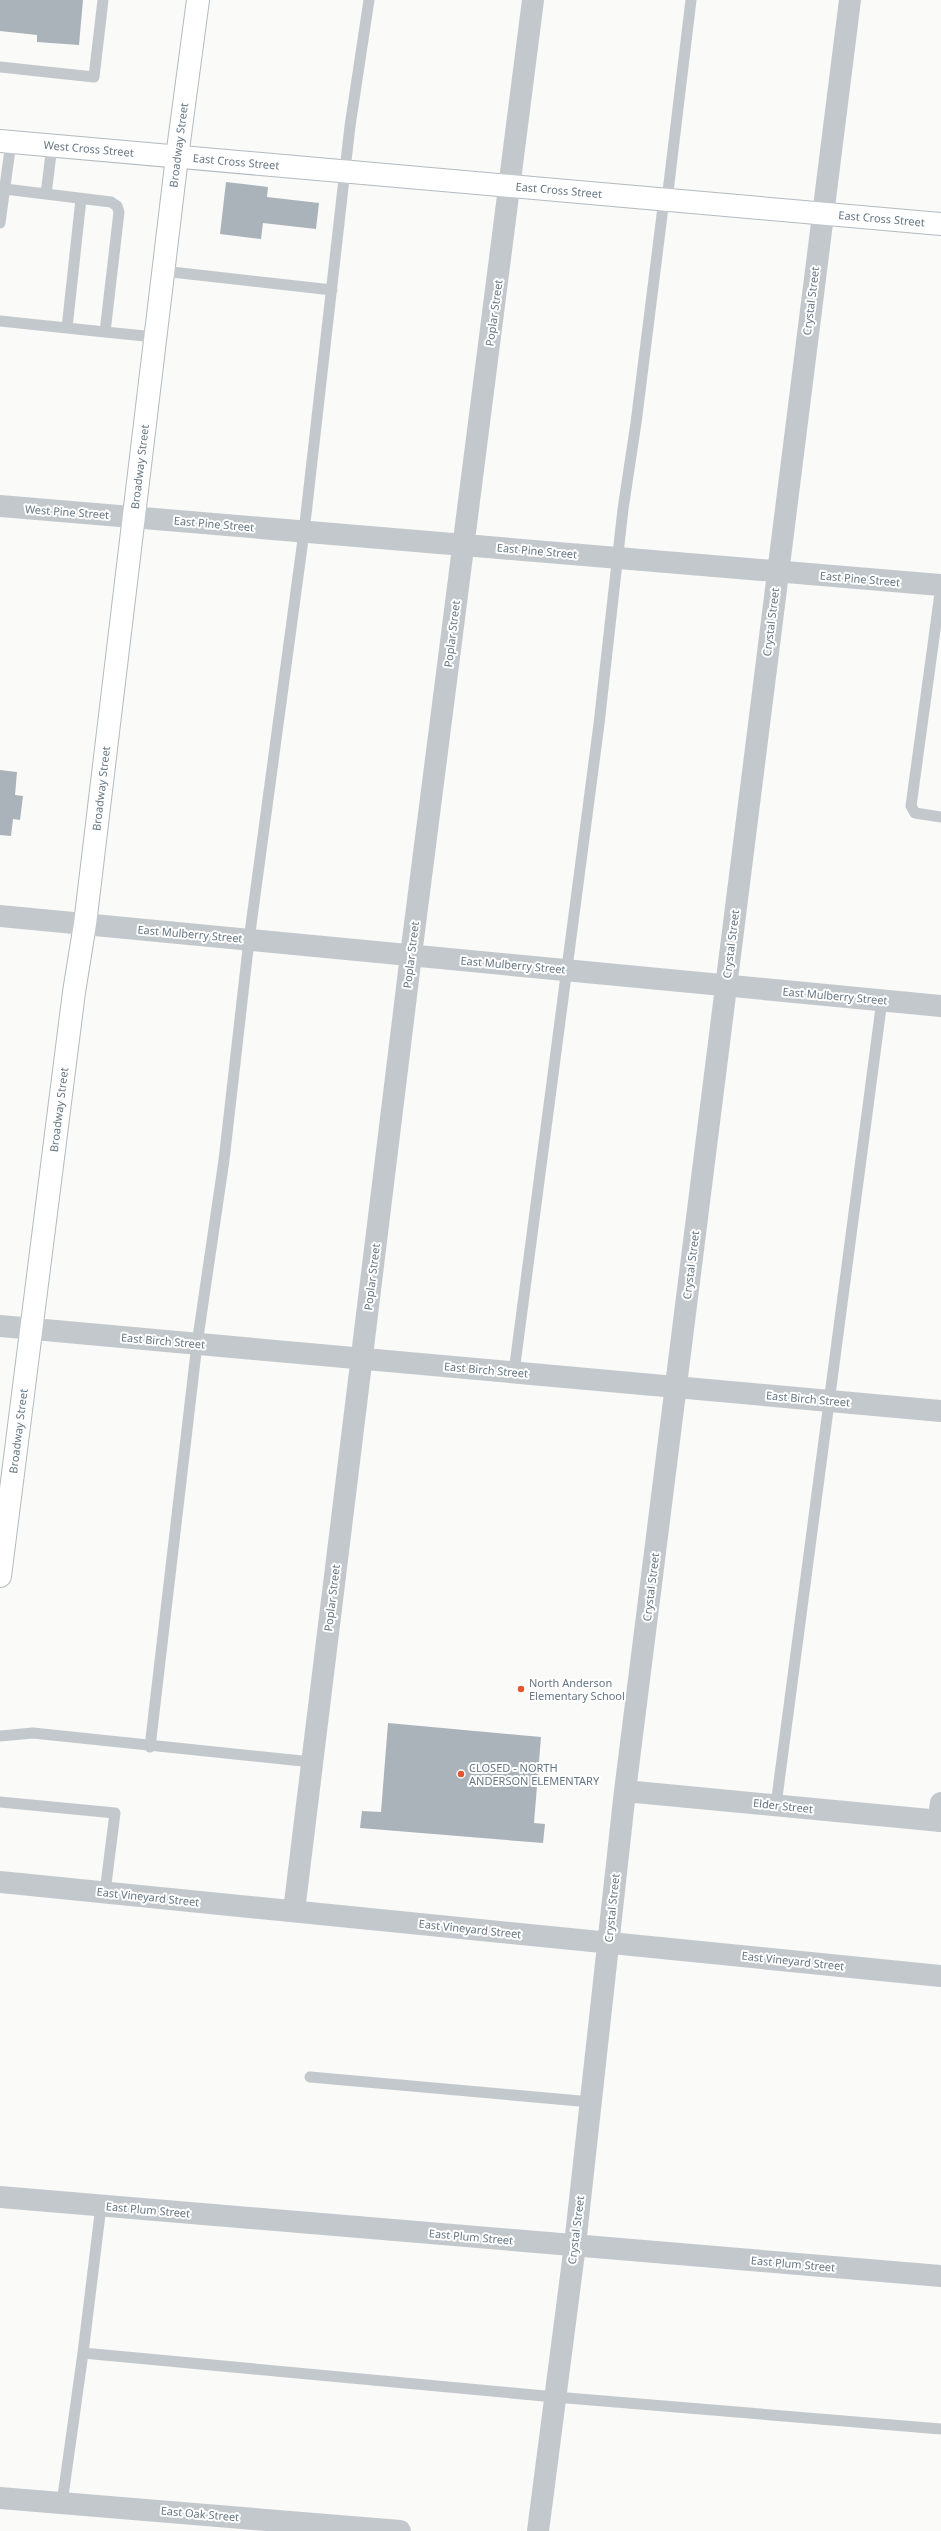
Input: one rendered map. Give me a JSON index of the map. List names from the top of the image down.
{
  "streets": {
    "main road": ["Broadway Street", "West Cross Street", "East Cross Street"],
    "street": [
      "Crystal Street",
      "Poplar Street",
      "West Pine Street",
      "East Pine Street",
      "East Mulberry Street",
      "East Birch Street",
      "Elder Street",
      "East Vineyard Street",
      "East Plum Street",
      "East Oak Street"
    ]
  },
  "crossings": [
    ["Broadway Street", "West Cross Street"],
    ["Broadway Street", "East Cross Street"],
    ["Broadway Street", "West Pine Street"],
    ["Broadway Street", "East Pine Street"],
    ["Broadway Street", "East Mulberry Street"],
    ["Broadway Street", "East Birch Street"],
    ["West Cross Street", "East Cross Street"],
    ["East Cross Street", "Crystal Street"],
    ["East Cross Street", "Poplar Street"],
    ["Crystal Street", "East Pine Street"],
    ["Crystal Street", "East Mulberry Street"],
    ["Crystal Street", "East Birch Street"],
    ["Crystal Street", "Elder Street"],
    ["Crystal Street", "East Vineyard Street"],
    ["Crystal Street", "East Plum Street"],
    ["Poplar Street", "East Pine Street"],
    ["Poplar Street", "East Mulberry Street"],
    ["Poplar Street", "East Birch Street"],
    ["Poplar Street", "East Vineyard Street"],
    ["West Pine Street", "East Pine Street"]
  ],
  "places": ["North Anderson Elementary School", "CLOSED - NORTH ANDERSON ELEMENTARY"]
}
